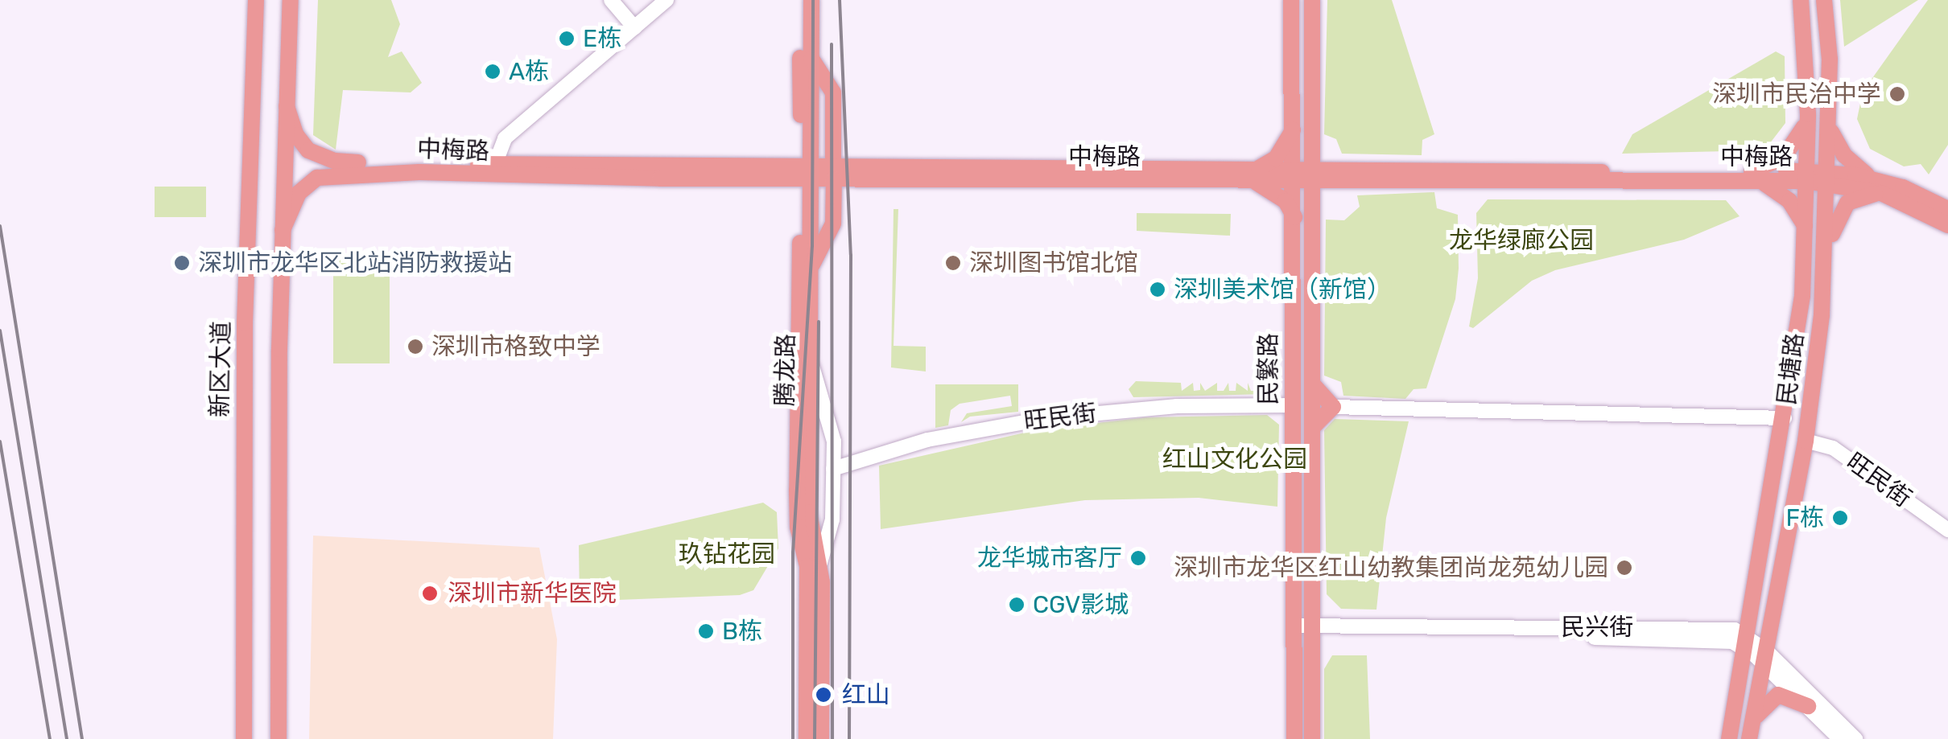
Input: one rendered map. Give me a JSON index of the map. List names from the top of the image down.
{
  "streets": {
    "main road": [
      "中梅路",
      "新区大道",
      "民繁路",
      "民塘路",
      "腾龙路"
    ],
    "street": ["旺民街", "民兴街"]
  },
  "crossings": [
    ["中梅路", "民繁路"],
    ["中梅路", "民塘路"],
    ["中梅路", "腾龙路"],
    ["民繁路", "旺民街"],
    ["民繁路", "民兴街"],
    ["民塘路", "旺民街"],
    ["民塘路", "民兴街"]
  ],
  "parks": ["龙华绿廊公园", "红山文化公园", "玖钻花园"],
  "places": [
    "E栋",
    "A栋",
    "深圳市民治中学",
    "深圳市龙华区北站消防救援站",
    "深圳图书馆北馆",
    "深圳美术馆（新馆）",
    "深圳市格致中学",
    "F栋",
    "龙华城市客厅",
    "深圳市龙华区红山幼教集团尚龙苑幼儿园",
    "深圳市新华医院",
    "CGV影城",
    "B栋",
    "红山"
  ]
}
